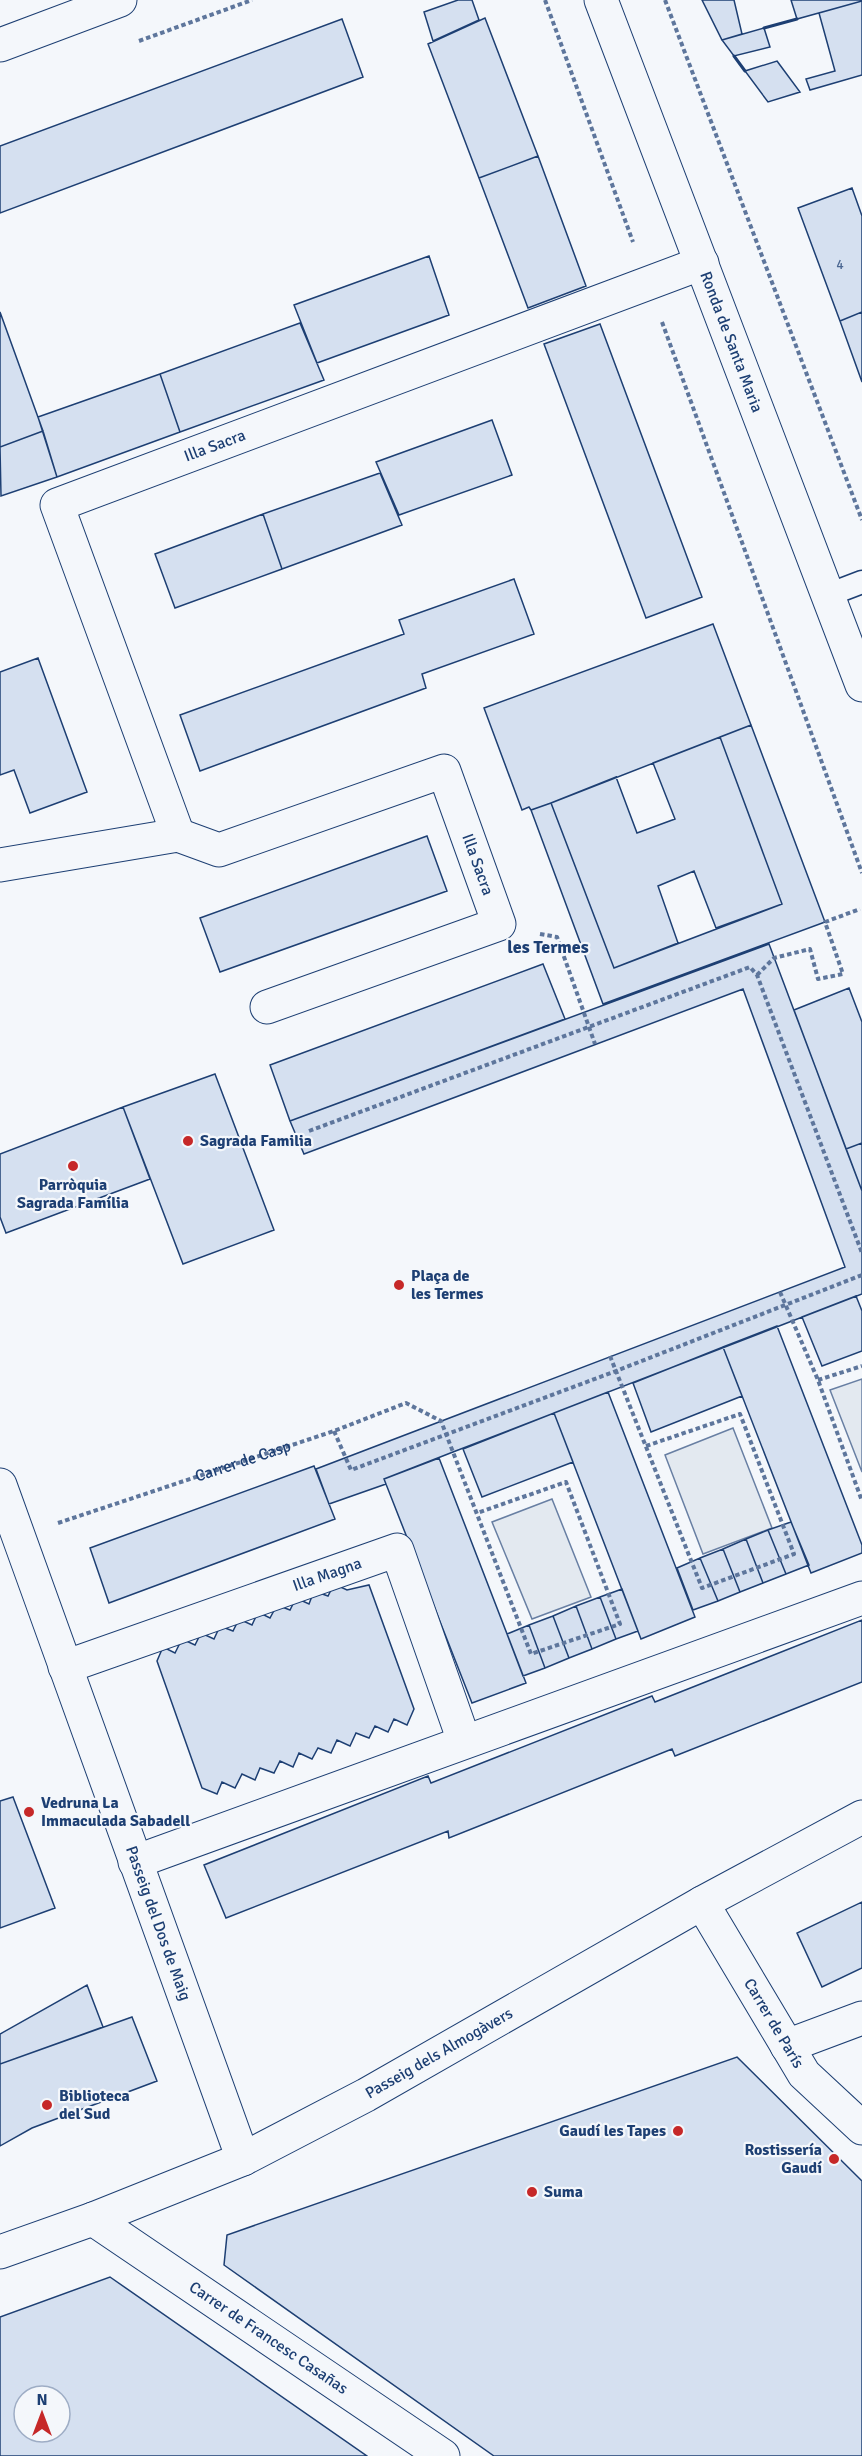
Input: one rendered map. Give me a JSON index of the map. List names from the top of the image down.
{
  "streets": {
    "street": [
      "Ronda de Santa Maria",
      "Illa Sacra",
      "Illa Magna",
      "Passeig del Dos de Maig",
      "Carrer de París",
      "Passeig dels Almogàvers",
      "Carrer de Francesc Casañas"
    ],
    "path": ["Carrer de Casp"]
  },
  "crossings": [
    ["Ronda de Santa Maria", "Illa Sacra"],
    ["Illa Magna", "Passeig del Dos de Maig"],
    ["Passeig del Dos de Maig", "Passeig dels Almogàvers"],
    ["Carrer de París", "Passeig dels Almogàvers"],
    ["Passeig dels Almogàvers", "Carrer de Francesc Casañas"]
  ],
  "districts": ["les Termes"],
  "places": [
    "Sagrada Familia",
    "Parròquia Sagrada Família",
    "Plaça de les Termes",
    "Vedruna La Immaculada Sabadell",
    "Biblioteca del Sud",
    "Gaudí les Tapes",
    "Rostissería Gaudí",
    "Suma"
  ],
  "house_numbers": ["4"],
  "north": "top"
}
